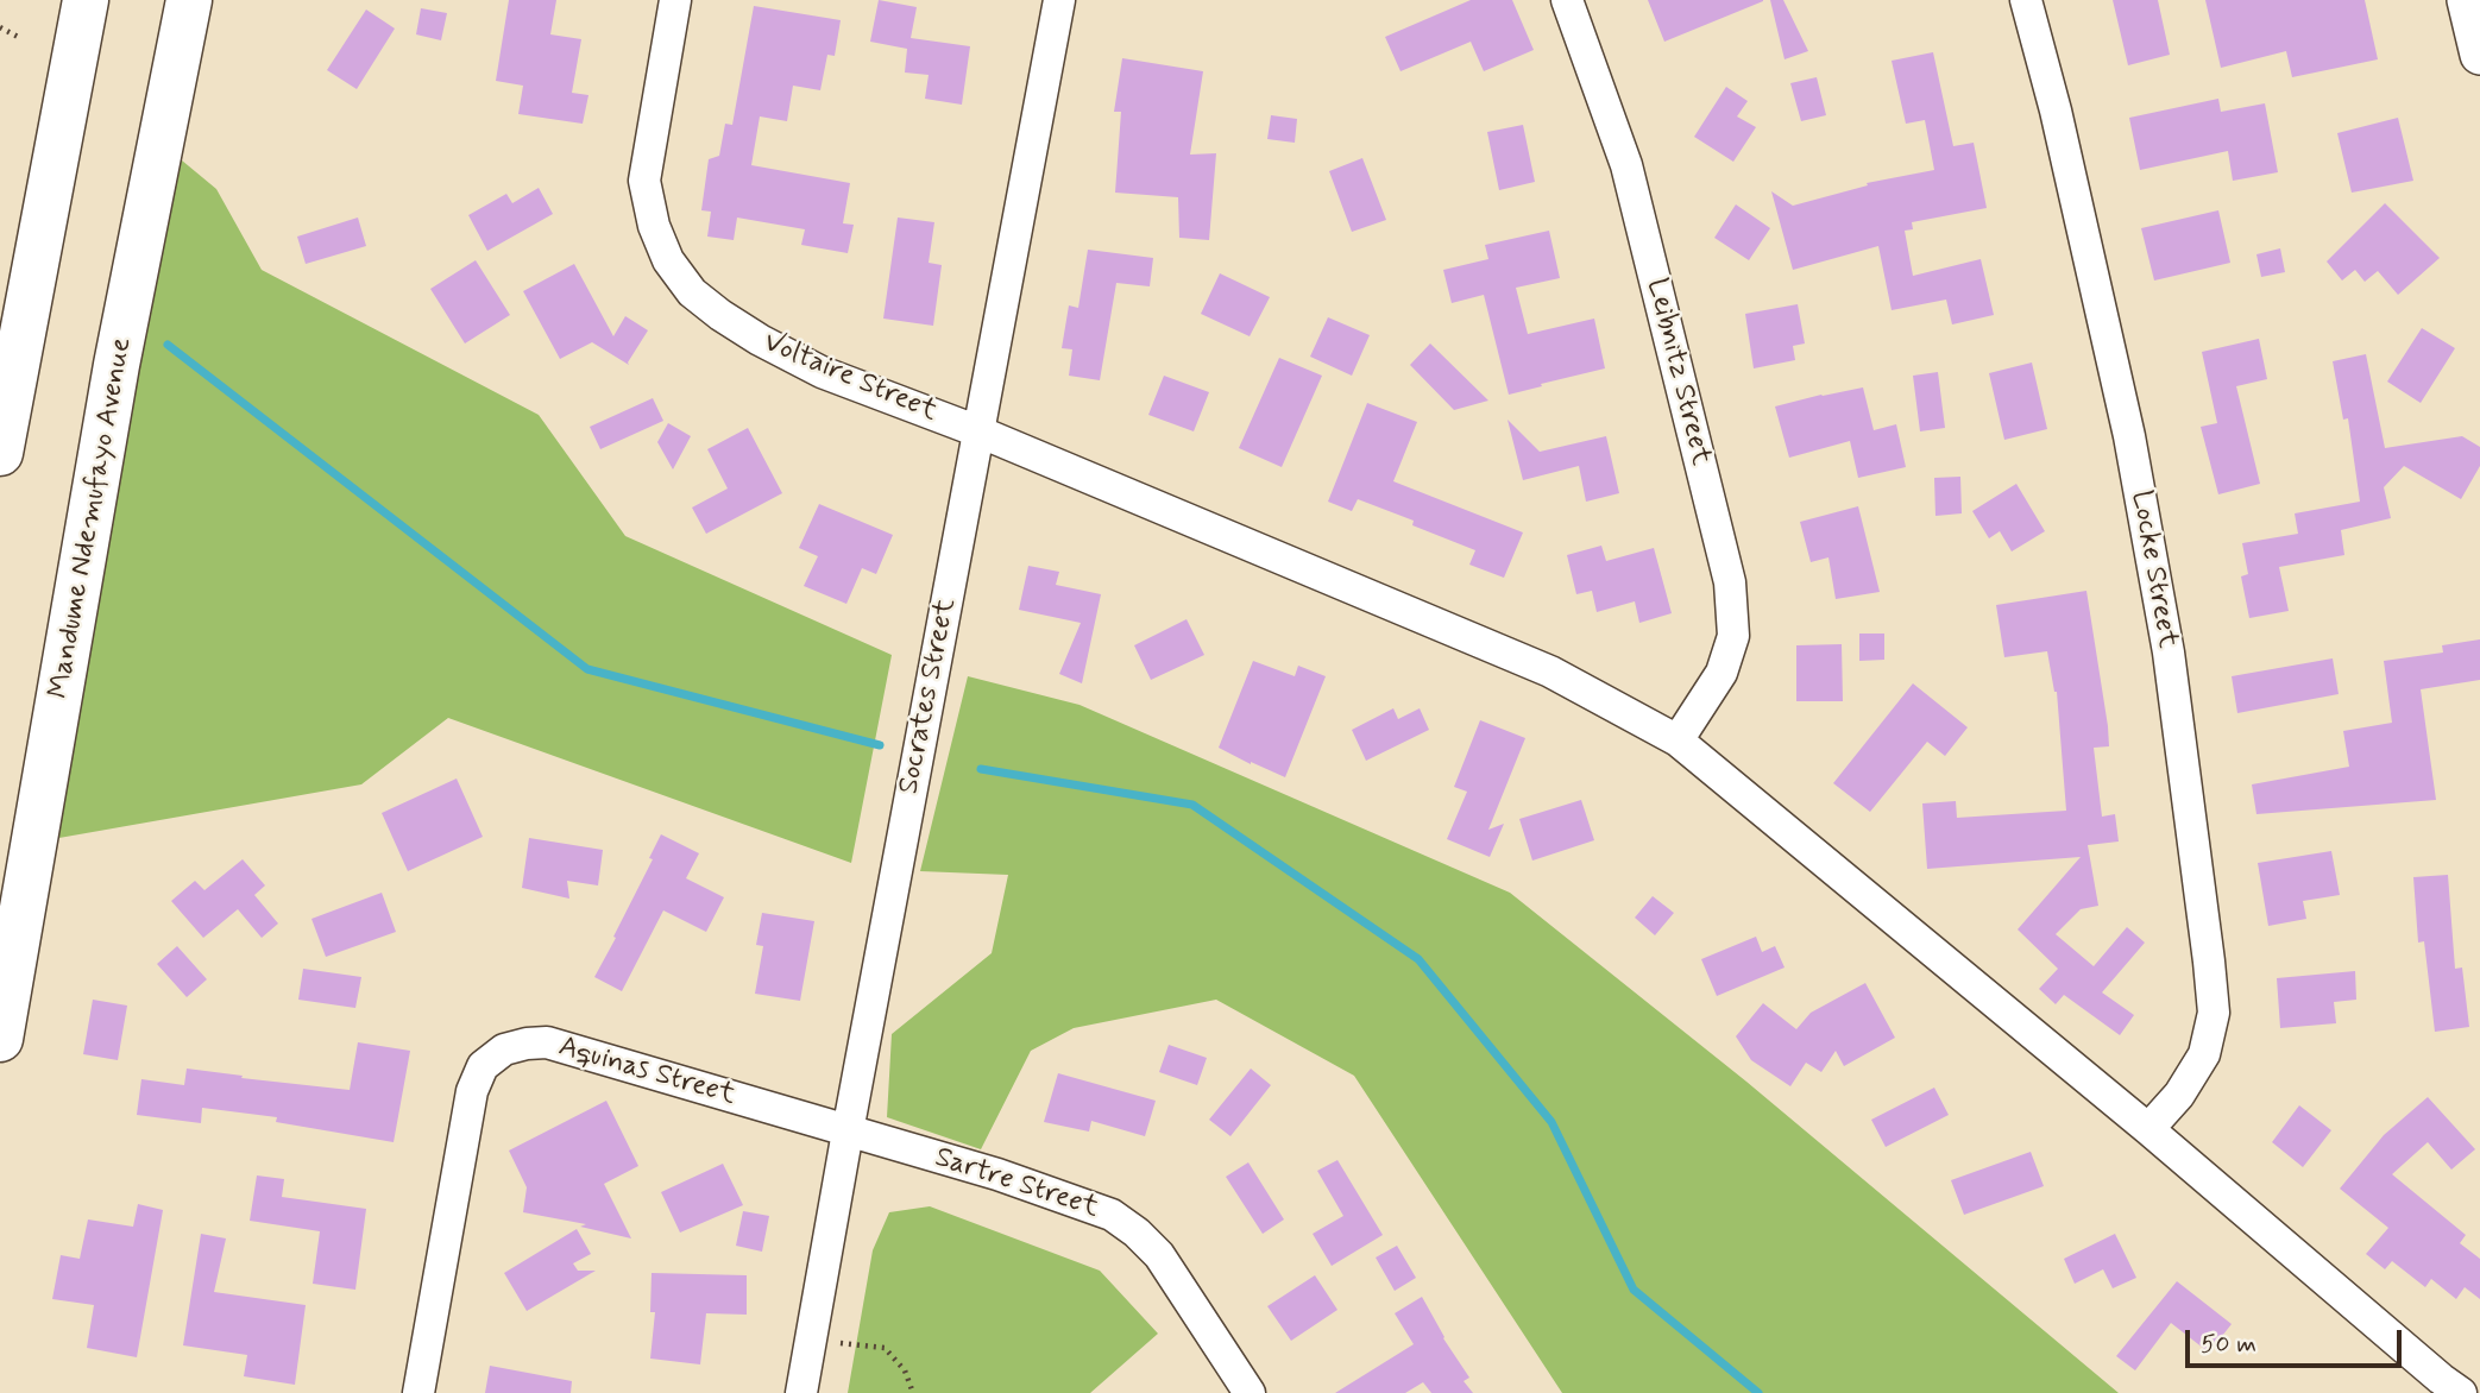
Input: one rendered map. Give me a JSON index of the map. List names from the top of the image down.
{
  "streets": {
    "main road": ["Mandume Ndemufayo Avenue"],
    "street": [
      "Leibnitz Street",
      "Voltaire Street",
      "Locke Street",
      "Socrates Street",
      "Aquinas Street",
      "Sartre Street"
    ]
  },
  "crossings": [
    ["Leibnitz Street", "Voltaire Street"],
    ["Voltaire Street", "Locke Street"],
    ["Voltaire Street", "Socrates Street"],
    ["Socrates Street", "Aquinas Street"],
    ["Socrates Street", "Sartre Street"],
    ["Aquinas Street", "Sartre Street"]
  ],
  "scale_bar": "50 m"
}
